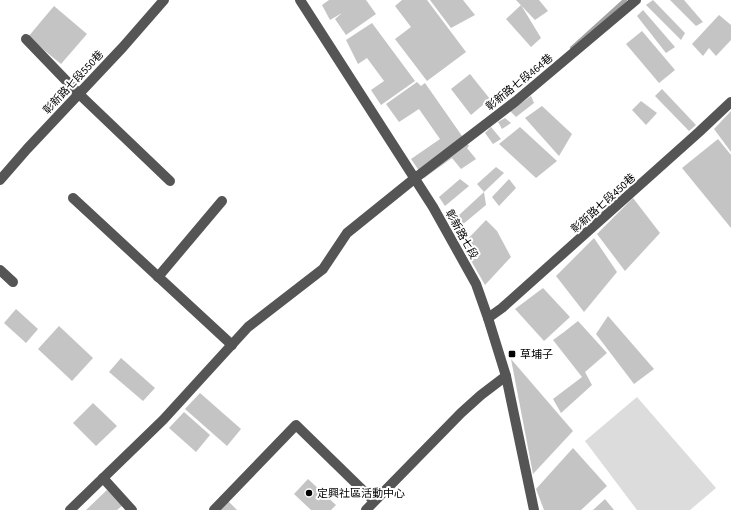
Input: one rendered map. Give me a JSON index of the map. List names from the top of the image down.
{
  "streets": {
    "street": [
      "彰新路七段550巷",
      "彰新路七段464巷",
      "彰新路七段450巷",
      "彰新路七段"
    ]
  },
  "crossings": [
    ["彰新路七段464巷", "彰新路七段"],
    ["彰新路七段450巷", "彰新路七段"]
  ],
  "places": {
    "transit": ["草埔子"],
    "other": ["定興社區活動中心"]
  }
}
